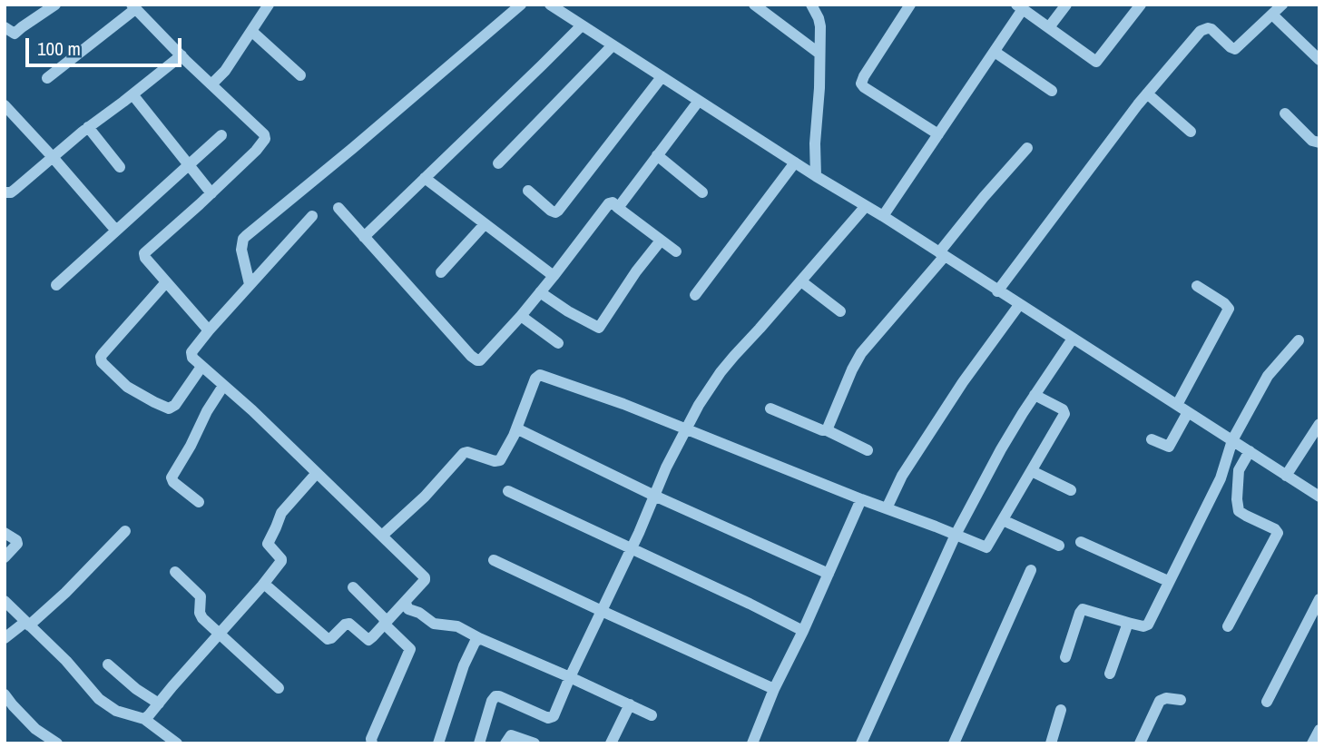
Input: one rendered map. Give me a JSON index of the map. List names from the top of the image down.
{
  "scale_bar": "100 m"
}
